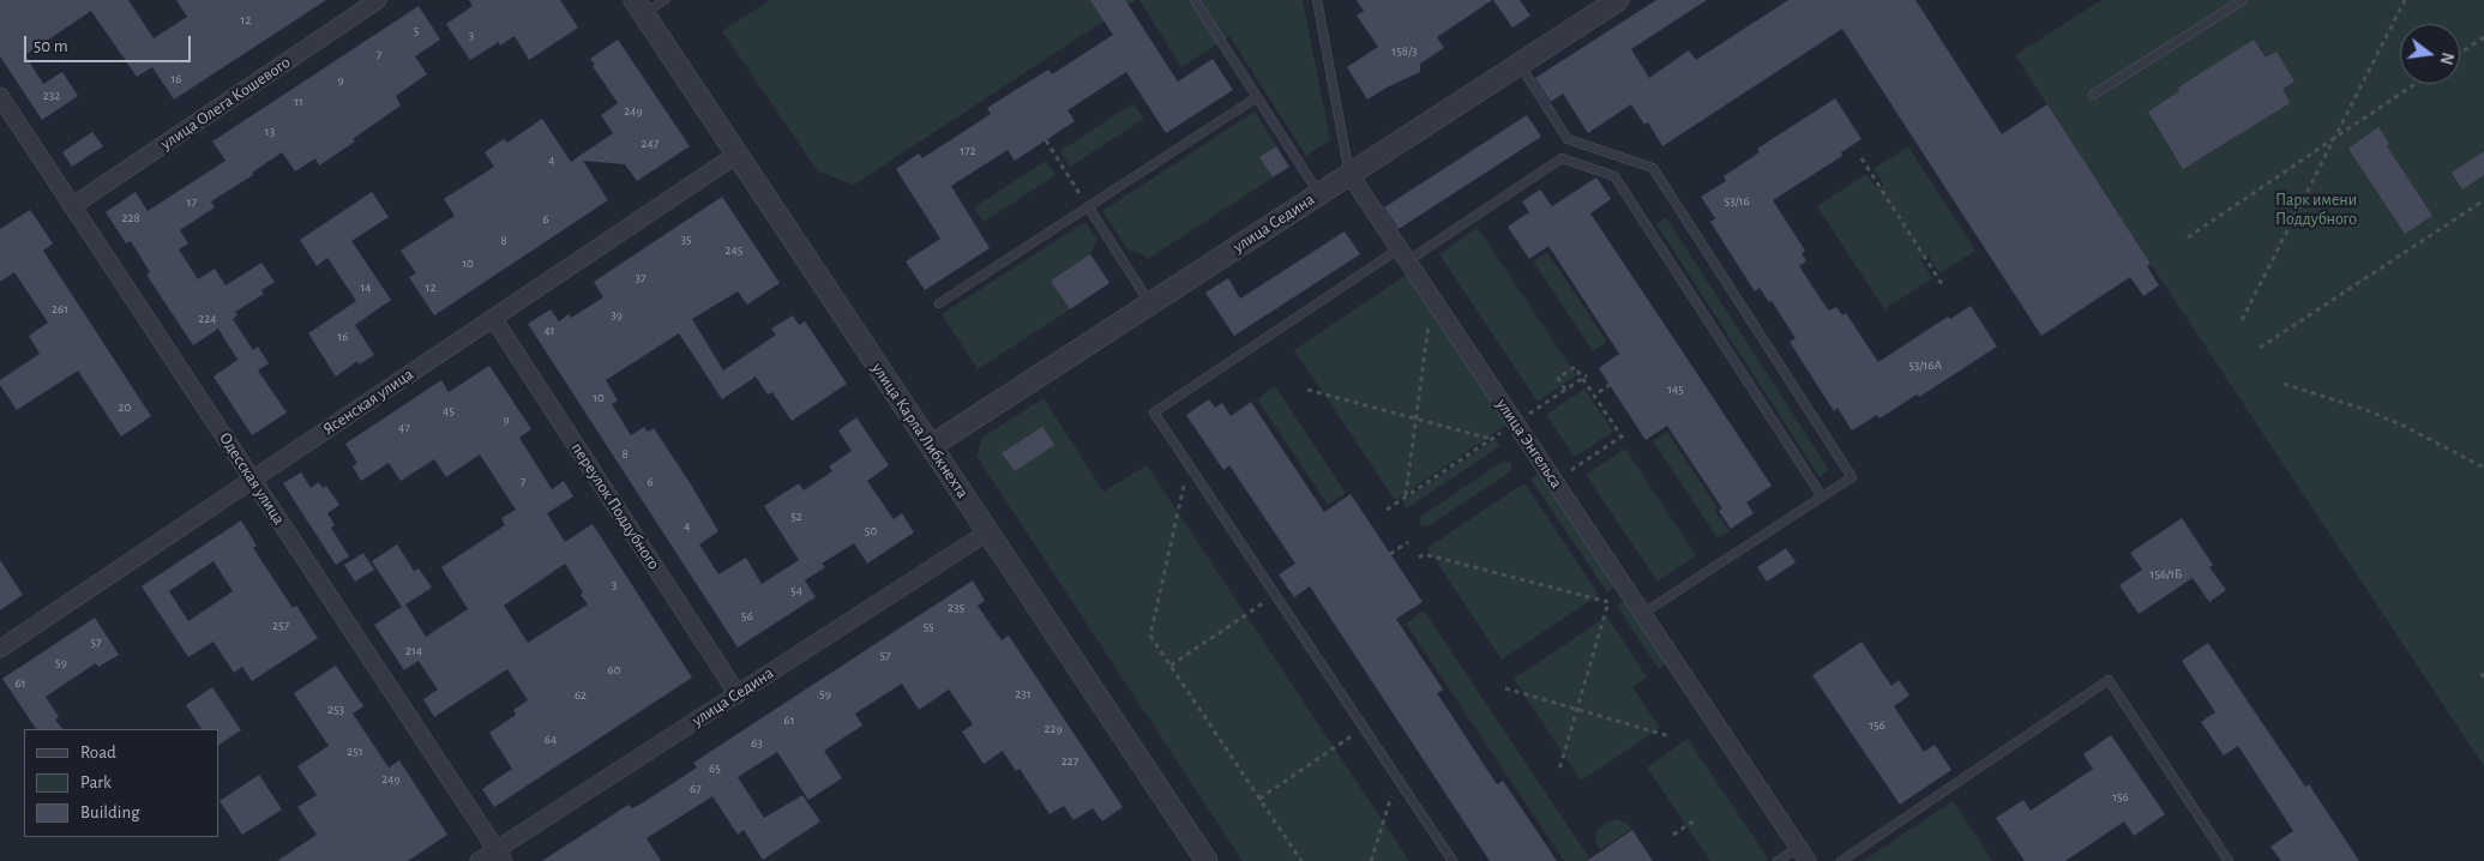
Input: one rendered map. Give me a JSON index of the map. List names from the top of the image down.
{
  "streets": {
    "street": [
      "улица Олега Кошевого",
      "улица Седина",
      "Ясенская улица",
      "улица Карла Либкнехта",
      "улица Энгельса",
      "Одесская улица",
      "переулок Поддубного"
    ]
  },
  "crossings": [
    ["улица Олега Кошевого", "Одесская улица"],
    ["улица Седина", "улица Карла Либкнехта"],
    ["улица Седина", "улица Энгельса"],
    ["улица Седина", "Одесская улица"],
    ["улица Седина", "переулок Поддубного"],
    ["Ясенская улица", "улица Карла Либкнехта"],
    ["Ясенская улица", "Одесская улица"],
    ["Ясенская улица", "переулок Поддубного"]
  ],
  "parks": ["Парк имени Поддубного"],
  "house_numbers": [
    "12",
    "5",
    "3",
    "158/3",
    "7",
    "16",
    "9",
    "232",
    "11",
    "249",
    "13",
    "247",
    "172",
    "4",
    "53/16",
    "17",
    "228",
    "6",
    "35",
    "8",
    "245",
    "10",
    "37",
    "14",
    "12",
    "261",
    "39",
    "224",
    "41",
    "16",
    "53/16А",
    "145",
    "10",
    "20",
    "45",
    "9",
    "47",
    "8",
    "7",
    "6",
    "52",
    "4",
    "50",
    "156/1Б",
    "3",
    "54",
    "235",
    "56",
    "257",
    "55",
    "57",
    "214",
    "57",
    "59",
    "60",
    "61",
    "59",
    "231",
    "62",
    "253",
    "61",
    "156",
    "229",
    "64",
    "63",
    "251",
    "227",
    "65",
    "249",
    "67",
    "156"
  ],
  "legend": ["Road", "Park", "Building"],
  "scale_bar": "50 m",
  "north": "right"
}
